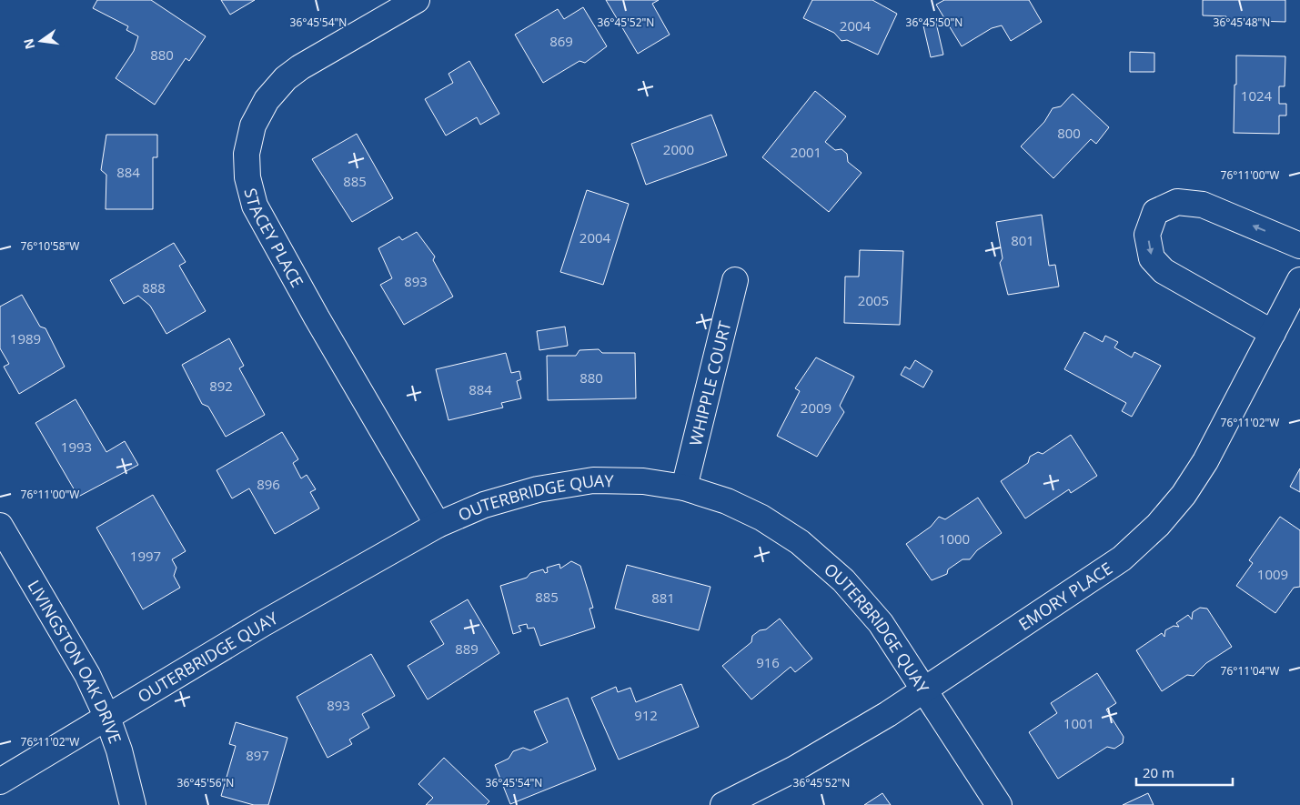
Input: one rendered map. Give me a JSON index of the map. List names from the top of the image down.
{
  "streets": {
    "street": [
      "STACEY PLACE",
      "WHIPPLE COURT",
      "OUTERBRIDGE QUAY",
      "EMORY PLACE",
      "LIVINGSTON OAK DRIVE"
    ]
  },
  "crossings": [
    ["STACEY PLACE", "OUTERBRIDGE QUAY"],
    ["WHIPPLE COURT", "OUTERBRIDGE QUAY"],
    ["OUTERBRIDGE QUAY", "EMORY PLACE"],
    ["OUTERBRIDGE QUAY", "LIVINGSTON OAK DRIVE"]
  ],
  "house_numbers": [
    "2004",
    "869",
    "880",
    "1024",
    "800",
    "2000",
    "2001",
    "884",
    "885",
    "2004",
    "801",
    "893",
    "888",
    "2005",
    "1989",
    "880",
    "892",
    "884",
    "2009",
    "1993",
    "896",
    "1000",
    "1997",
    "1009",
    "885",
    "881",
    "889",
    "916",
    "893",
    "912",
    "1001",
    "897"
  ],
  "scale_bar": "20 m",
  "north": "left",
  "coordinates": [
    "36°45'54\"N",
    "36°45'52\"N",
    "36°45'50\"N",
    "36°45'48\"N",
    "76°11'00\"W",
    "76°10'58\"W",
    "76°11'02\"W",
    "76°11'04\"W",
    "36°45'56\"N"
  ]
}
